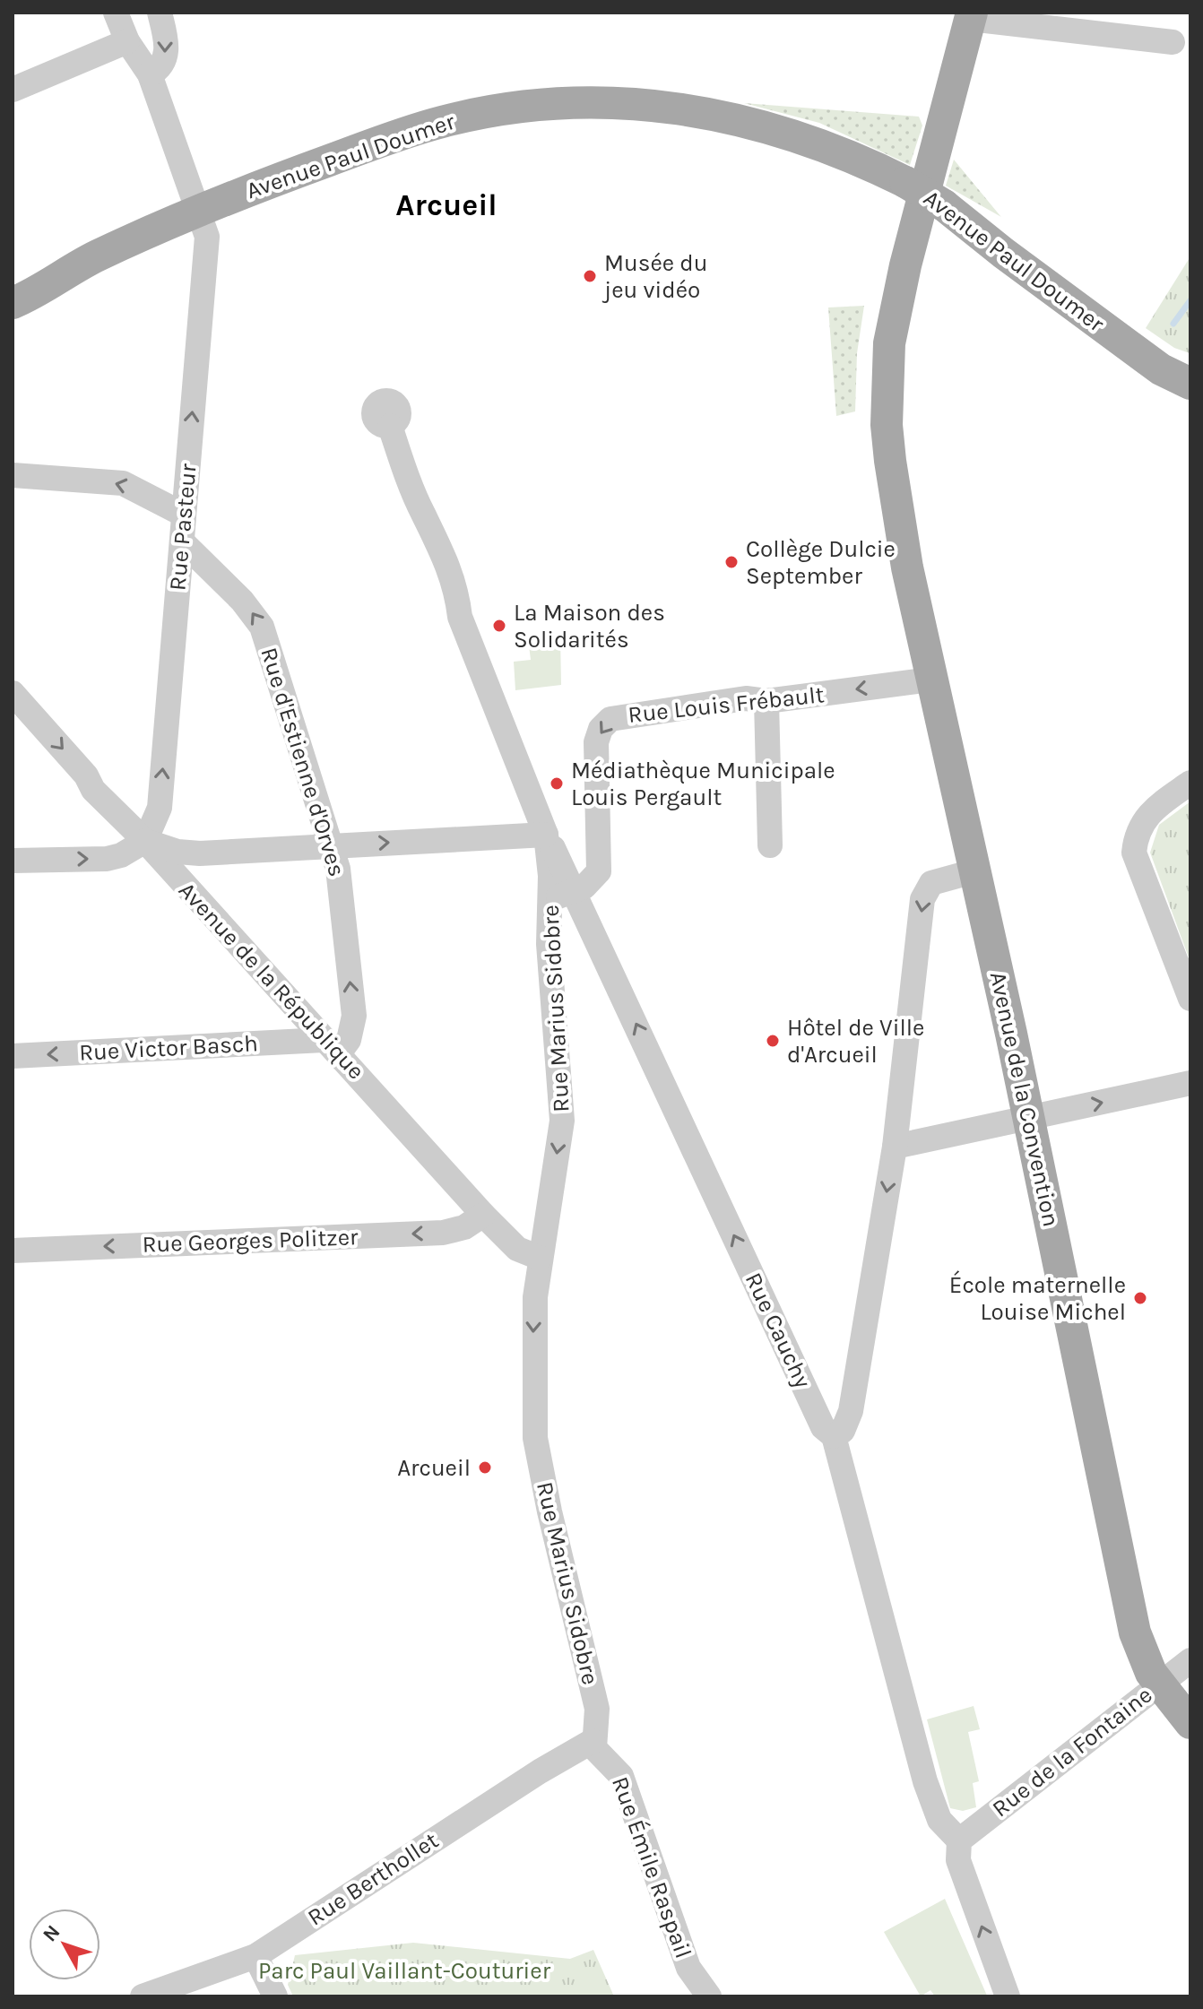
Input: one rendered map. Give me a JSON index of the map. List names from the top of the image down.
{
  "streets": {
    "main road": ["Avenue Paul Doumer", "Avenue de la Convention"],
    "street": [
      "Rue Pasteur",
      "Rue Louis Frébault",
      "Rue d'Estienne d'Orves",
      "Avenue de la République",
      "Rue Marius Sidobre",
      "Rue Victor Basch",
      "Rue Georges Politzer",
      "Rue Cauchy",
      "Rue de la Fontaine",
      "Rue Émile Raspail",
      "Rue Berthollet"
    ]
  },
  "crossings": [
    ["Avenue Paul Doumer", "Rue Pasteur"],
    ["Rue Pasteur", "Rue d'Estienne d'Orves"],
    ["Rue Pasteur", "Avenue de la République"],
    ["Rue Louis Frébault", "Rue Marius Sidobre"],
    ["Rue Louis Frébault", "Avenue de la Convention"],
    ["Rue Louis Frébault", "Rue Cauchy"],
    ["Rue d'Estienne d'Orves", "Avenue de la République"],
    ["Rue d'Estienne d'Orves", "Rue Victor Basch"],
    ["Avenue de la République", "Rue Marius Sidobre"],
    ["Avenue de la République", "Rue Victor Basch"],
    ["Avenue de la République", "Rue Georges Politzer"],
    ["Rue Marius Sidobre", "Rue Cauchy"],
    ["Rue Marius Sidobre", "Rue Émile Raspail"],
    ["Rue Marius Sidobre", "Rue Berthollet"],
    ["Avenue de la Convention", "Rue de la Fontaine"],
    ["Rue Cauchy", "Rue de la Fontaine"],
    ["Rue Émile Raspail", "Rue Berthollet"]
  ],
  "one_way": [
    "Rue Pasteur",
    "Rue Louis Frébault",
    "Rue d'Estienne d'Orves",
    "Rue Marius Sidobre",
    "Rue Georges Politzer",
    "Rue Cauchy"
  ],
  "districts": ["Arcueil"],
  "parks": ["Parc Paul Vaillant-Couturier"],
  "places": [
    "Musée du jeu vidéo",
    "Collège Dulcie September",
    "La Maison des Solidarités",
    "Médiathèque Municipale Louis Pergault",
    "Hôtel de Ville d'Arcueil",
    "École maternelle Louise Michel",
    "Arcueil"
  ],
  "north": "top left"
}
